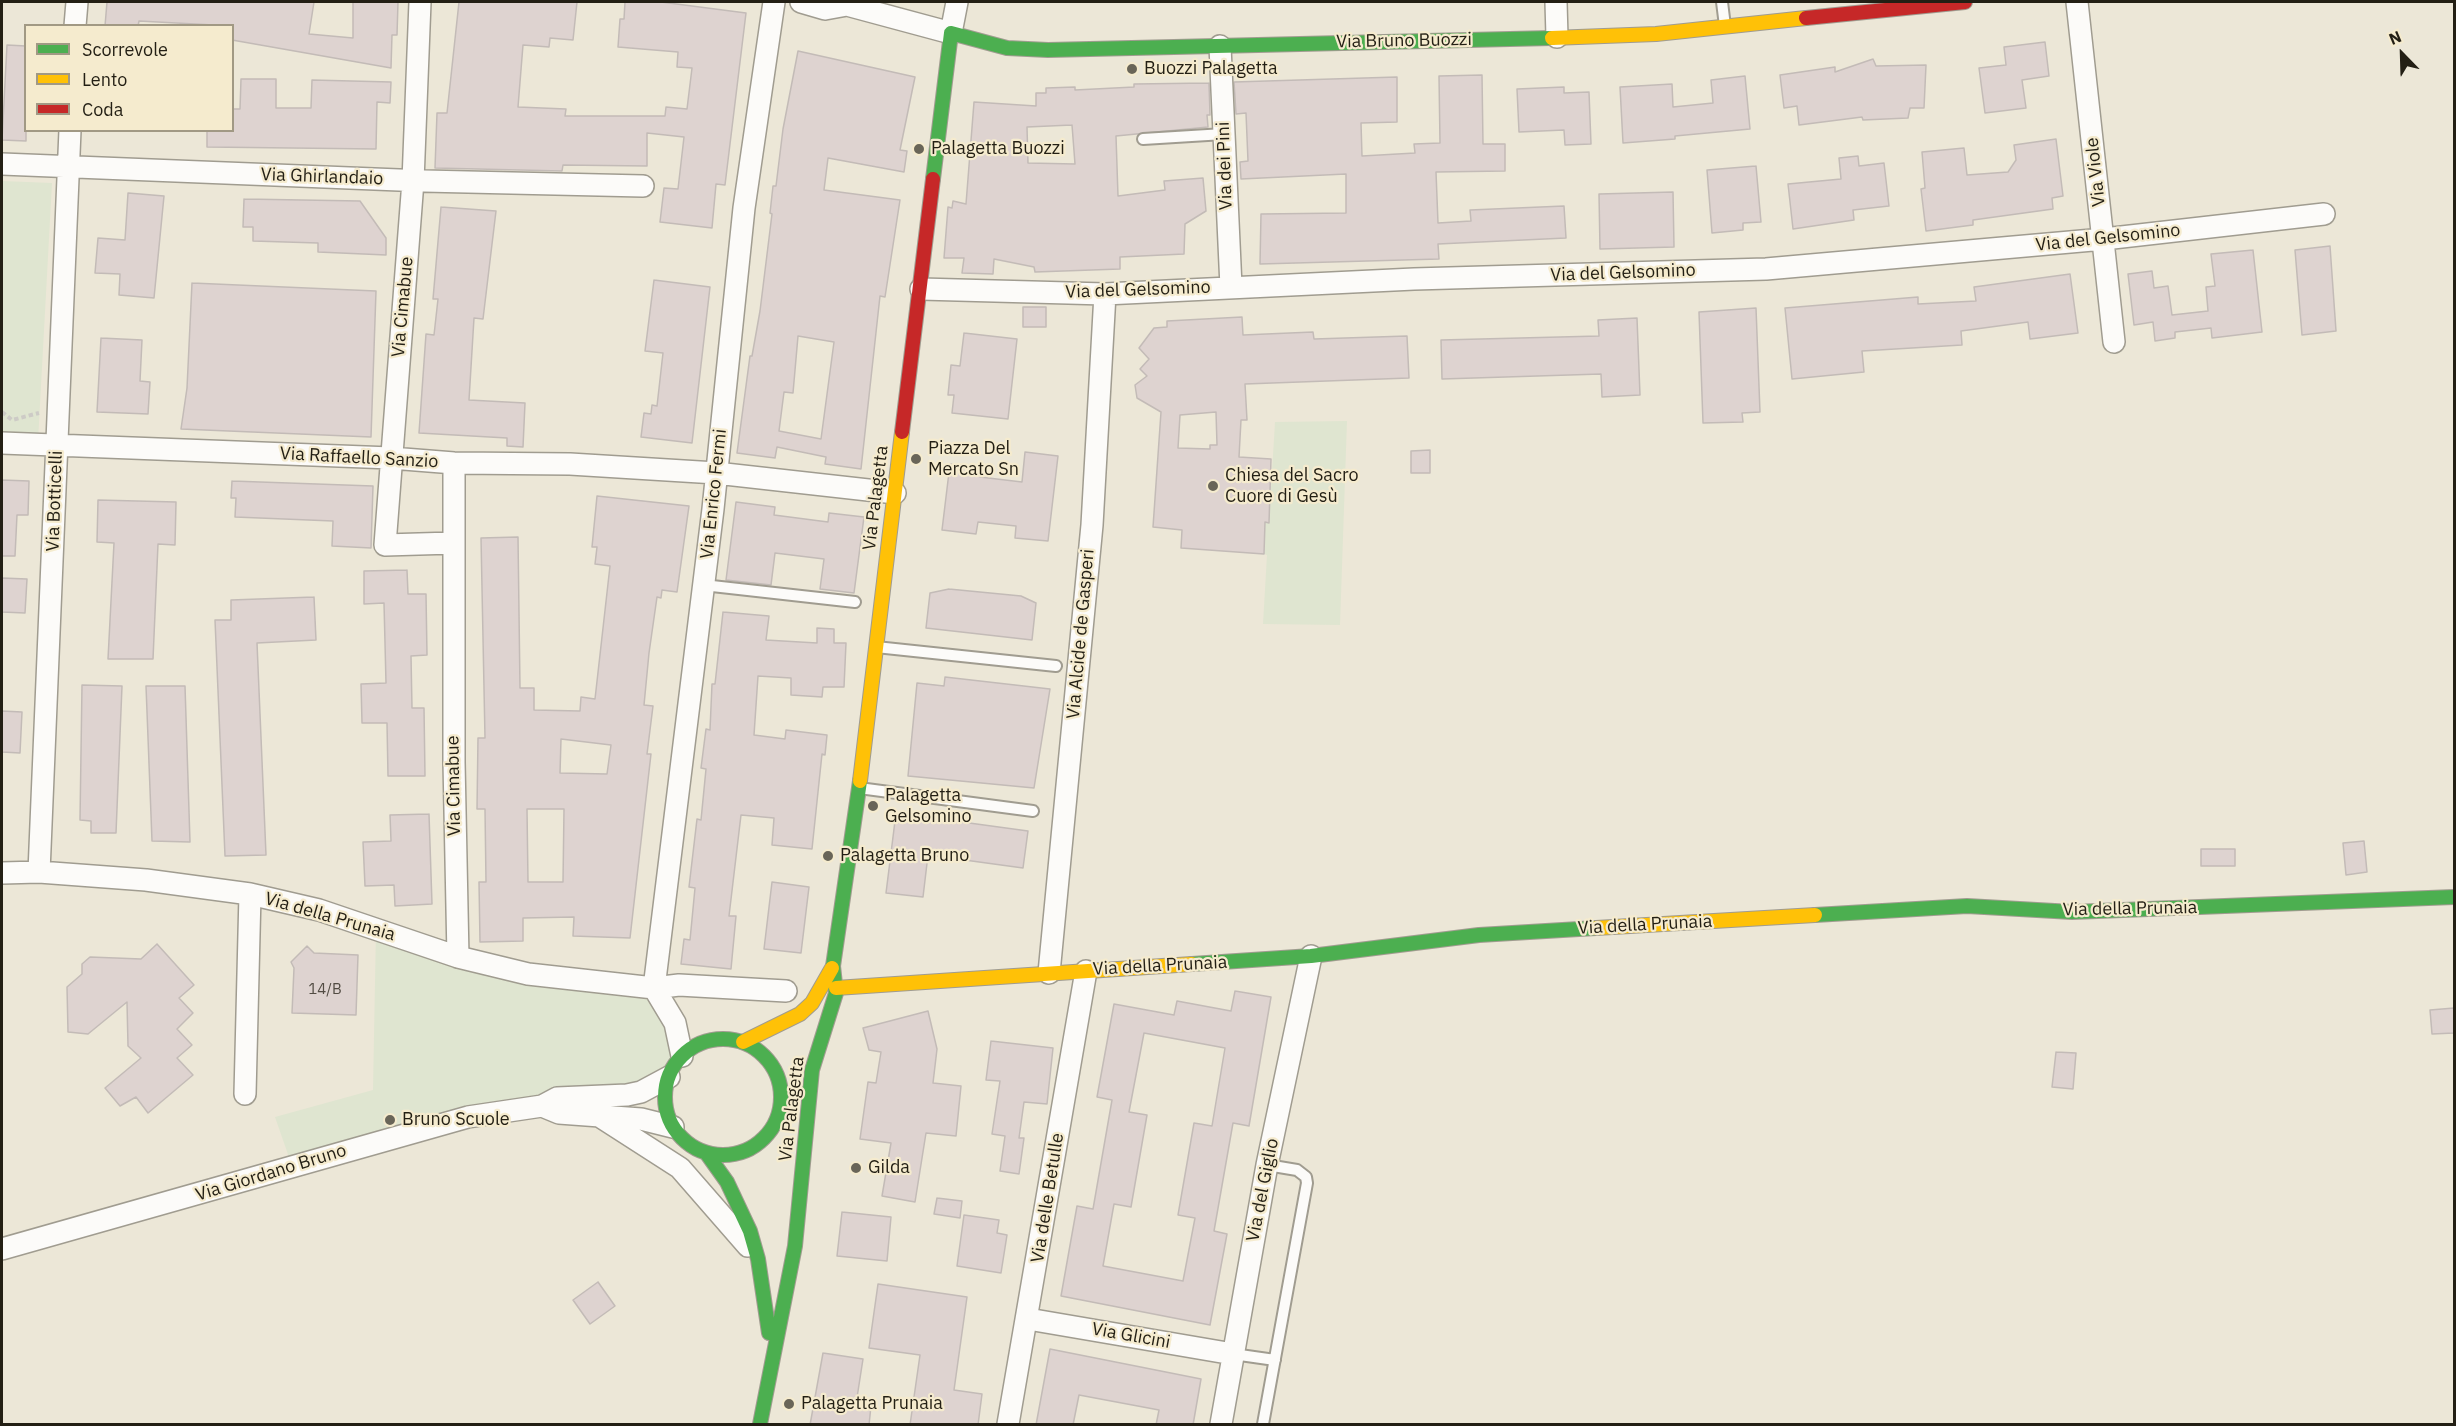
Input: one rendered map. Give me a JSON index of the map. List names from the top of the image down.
{
  "streets": {
    "street": [
      "Via Bruno Buozzi",
      "Via dei Pini",
      "Via Viole",
      "Via Ghirlandaio",
      "Via del Gelsomino",
      "Via Cimabue",
      "Via Raffaello Sanzio",
      "Via Enrico Fermi",
      "Via Palagetta",
      "Via Botticelli",
      "Via Alcide de Gasperi",
      "Via della Prunaia",
      "Via Giordano Bruno",
      "Via del Giglio",
      "Via delle Betulle",
      "Via Glicini"
    ]
  },
  "crossings": [
    ["Via Bruno Buozzi", "Via dei Pini"],
    ["Via Bruno Buozzi", "Via Palagetta"],
    ["Via dei Pini", "Via del Gelsomino"],
    ["Via Viole", "Via del Gelsomino"],
    ["Via Ghirlandaio", "Via Cimabue"],
    ["Via Ghirlandaio", "Via Botticelli"],
    ["Via del Gelsomino", "Via Palagetta"],
    ["Via del Gelsomino", "Via Alcide de Gasperi"],
    ["Via Cimabue", "Via Raffaello Sanzio"],
    ["Via Cimabue", "Via della Prunaia"],
    ["Via Raffaello Sanzio", "Via Enrico Fermi"],
    ["Via Raffaello Sanzio", "Via Palagetta"],
    ["Via Raffaello Sanzio", "Via Botticelli"],
    ["Via Enrico Fermi", "Via della Prunaia"],
    ["Via Palagetta", "Via della Prunaia"],
    ["Via Palagetta", "Via Giordano Bruno"],
    ["Via Botticelli", "Via della Prunaia"],
    ["Via Alcide de Gasperi", "Via della Prunaia"],
    ["Via della Prunaia", "Via del Giglio"],
    ["Via della Prunaia", "Via delle Betulle"],
    ["Via del Giglio", "Via Glicini"],
    ["Via delle Betulle", "Via Glicini"]
  ],
  "places": [
    "Buozzi Palagetta",
    "Palagetta Buozzi",
    "Piazza Del Mercato Sn",
    "Chiesa del Sacro Cuore di Gesù",
    "Palagetta Gelsomino",
    "Palagetta Bruno",
    "Bruno Scuole",
    "Gilda",
    "Palagetta Prunaia"
  ],
  "house_numbers": ["14/B"],
  "legend": ["Scorrevole", "Lento", "Coda"],
  "north": "top left"
}
